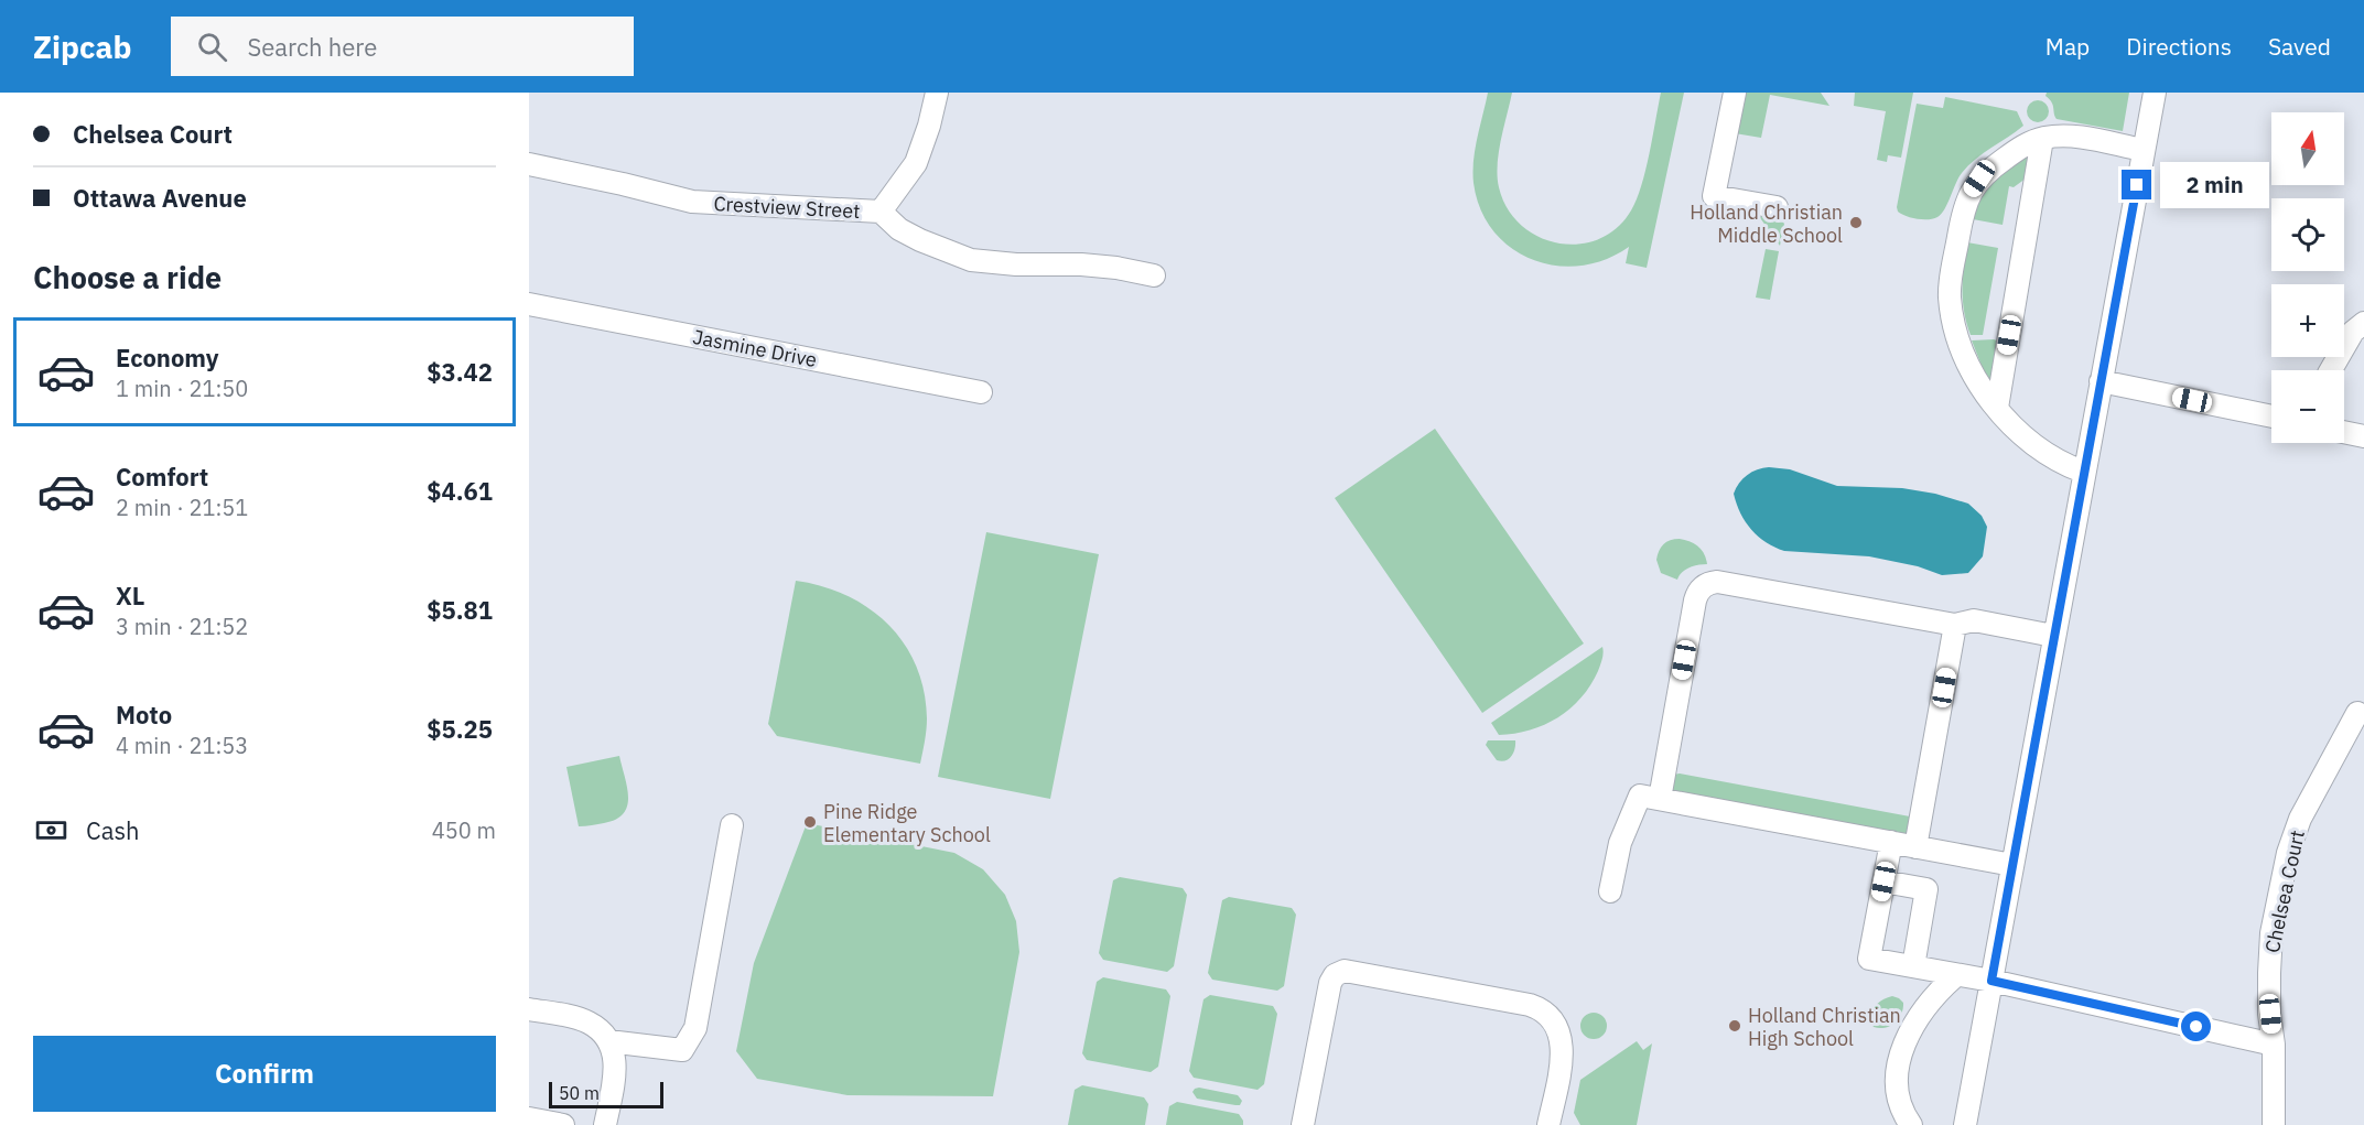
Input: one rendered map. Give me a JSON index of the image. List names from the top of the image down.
{
  "streets": {
    "street": ["Crestview Street", "Jasmine Drive", "Chelsea Court"]
  },
  "places": ["Holland Christian Middle School", "Pine Ridge Elementary School", "Holland Christian High School"],
  "scale_bar": "50 m",
  "north": "top",
  "page": {
    "header": "Zipcab",
    "search": "Search here",
    "nav": ["Map", "Directions", "Saved"],
    "banner": ["Chelsea Court", "Ottawa Avenue"],
    "map_buttons": ["+", "−"],
    "bubble": "2 min",
    "heading": "Choose a ride",
    "list": [
      {
        "name": "Economy",
        "note": "1 min · 21:50",
        "value": "$3.42"
      },
      {
        "name": "Comfort",
        "note": "2 min · 21:51",
        "value": "$4.61"
      },
      {
        "name": "XL",
        "note": "3 min · 21:52",
        "value": "$5.81"
      },
      {
        "name": "Moto",
        "note": "4 min · 21:53",
        "value": "$5.25"
      }
    ],
    "pay": ["Cash", "450 m"],
    "buttons": "Confirm",
    "scale": "50 m"
  }
}
